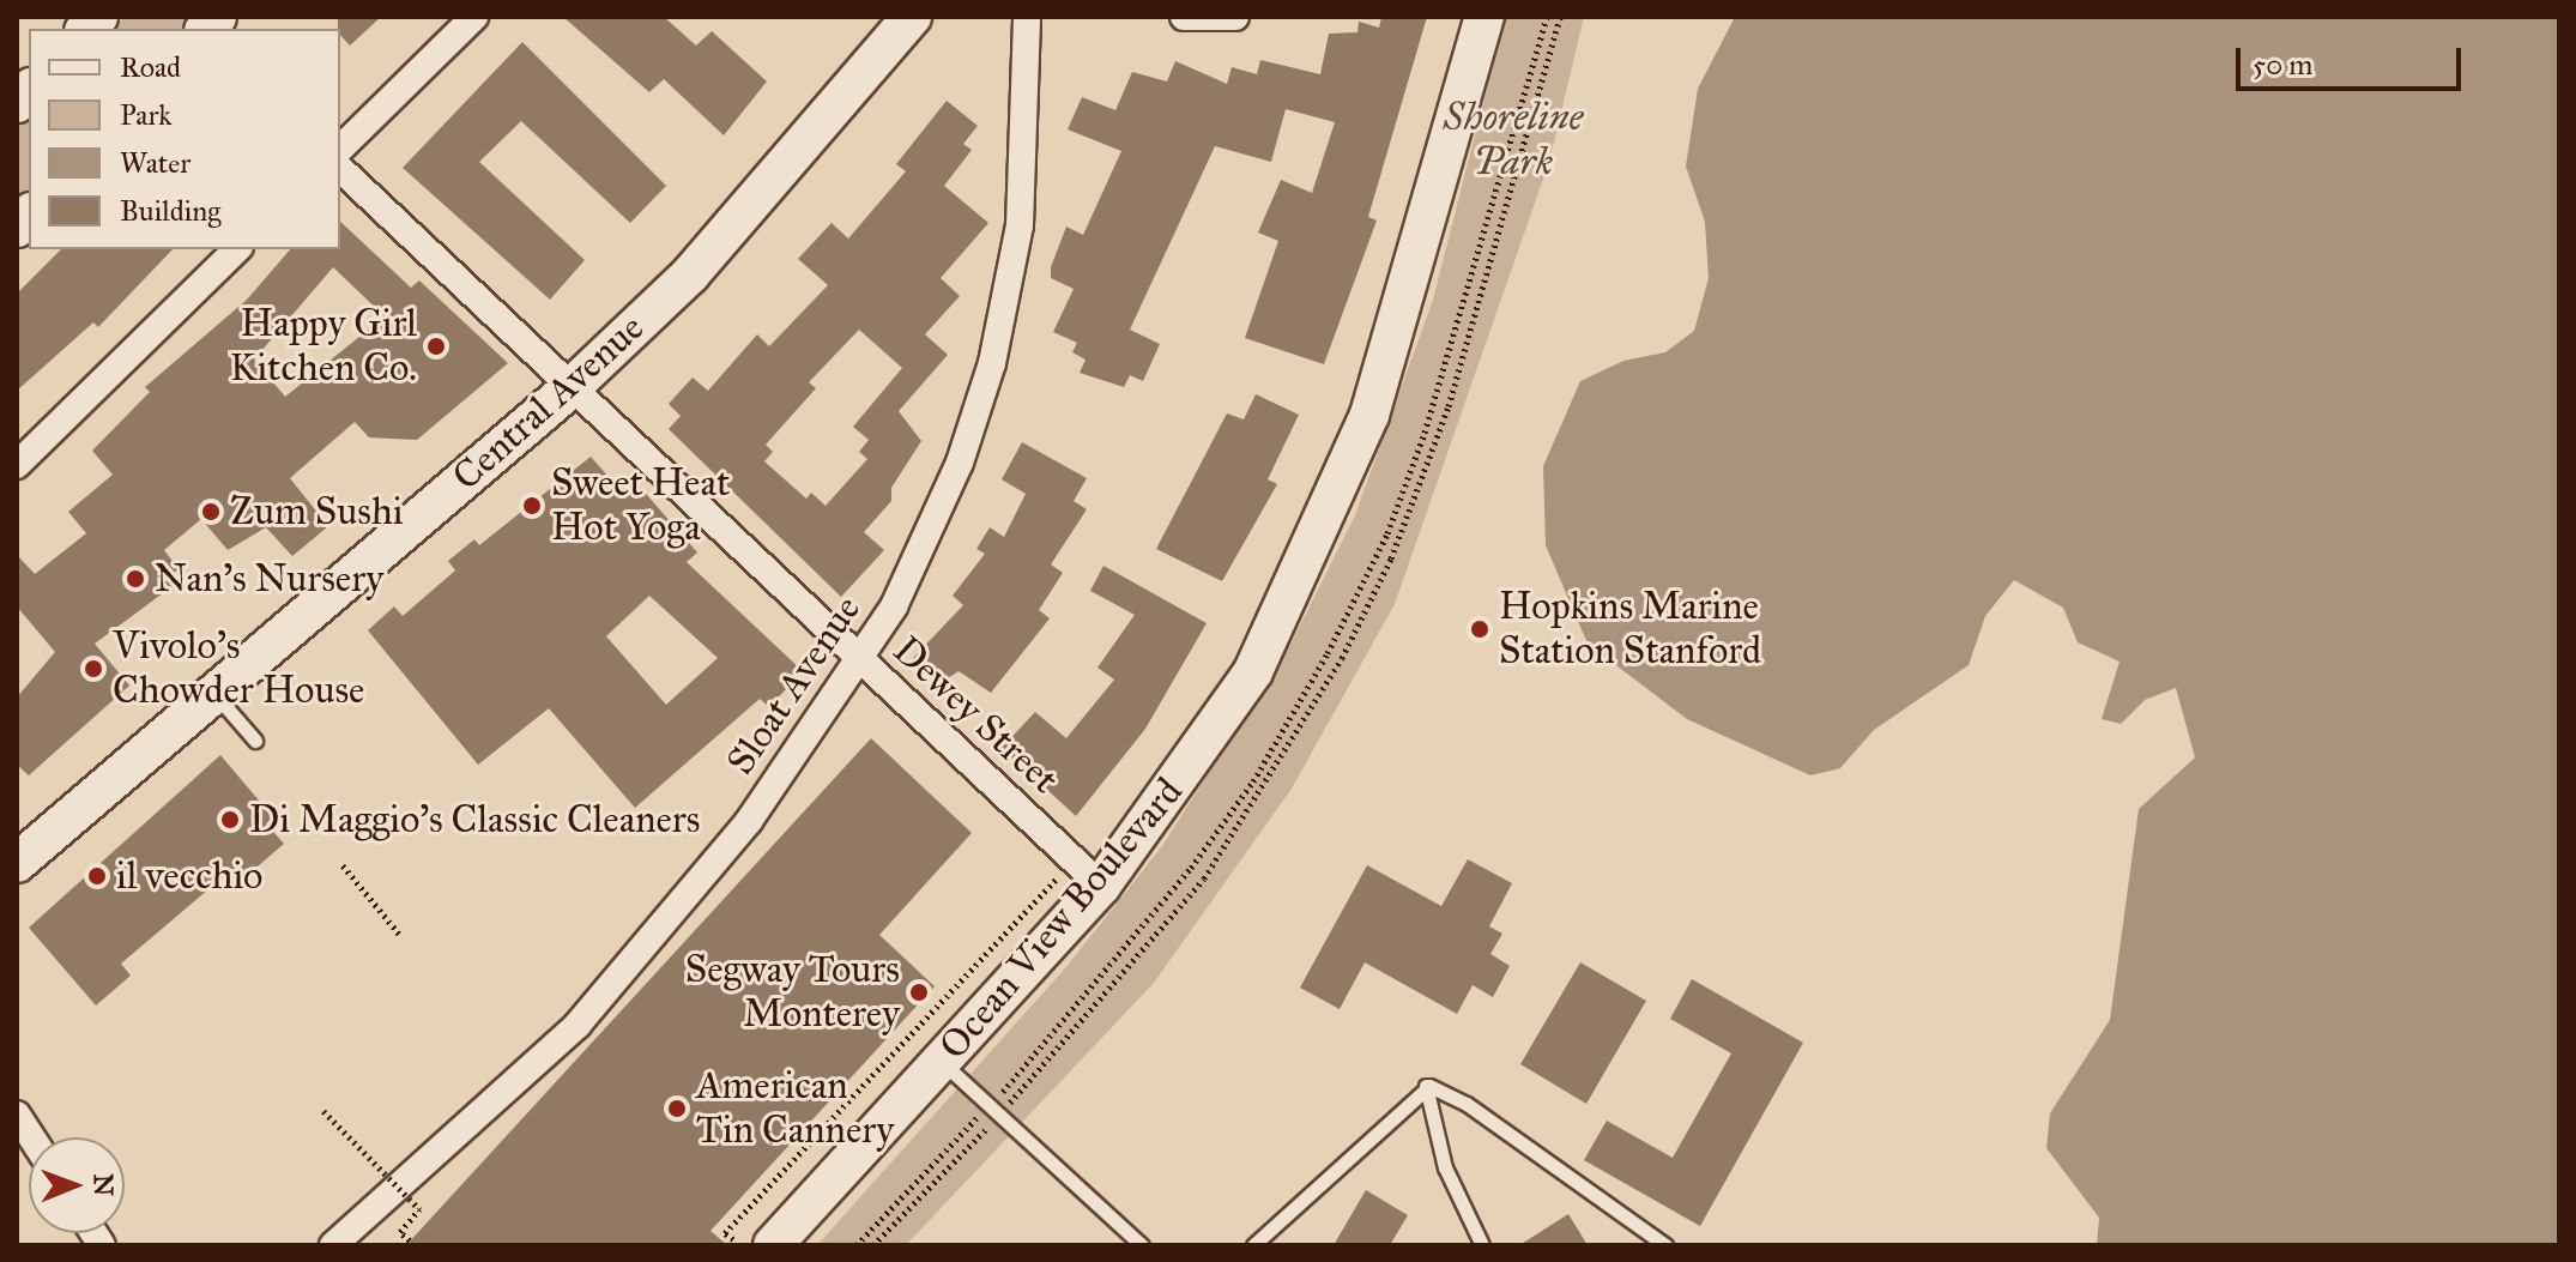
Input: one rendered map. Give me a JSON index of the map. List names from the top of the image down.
{
  "streets": {
    "main road": ["Central Avenue", "Ocean View Boulevard"],
    "street": ["Sloat Avenue", "Dewey Street"]
  },
  "crossings": [
    ["Central Avenue", "Dewey Street"],
    ["Sloat Avenue", "Dewey Street"],
    ["Dewey Street", "Ocean View Boulevard"]
  ],
  "parks": ["Shoreline Park"],
  "places": [
    "Happy Girl Kitchen Co.",
    "Sweet Heat Hot Yoga",
    "Zum Sushi",
    "Nan's Nursery",
    "Hopkins Marine Station Stanford",
    "Vivolo's Chowder House",
    "Di Maggio's Classic Cleaners",
    "il vecchio",
    "Segway Tours Monterey",
    "American Tin Cannery"
  ],
  "legend": [
    "Road",
    "Park",
    "Water",
    "Building"
  ],
  "scale_bar": "50 m",
  "north": "right"
}
